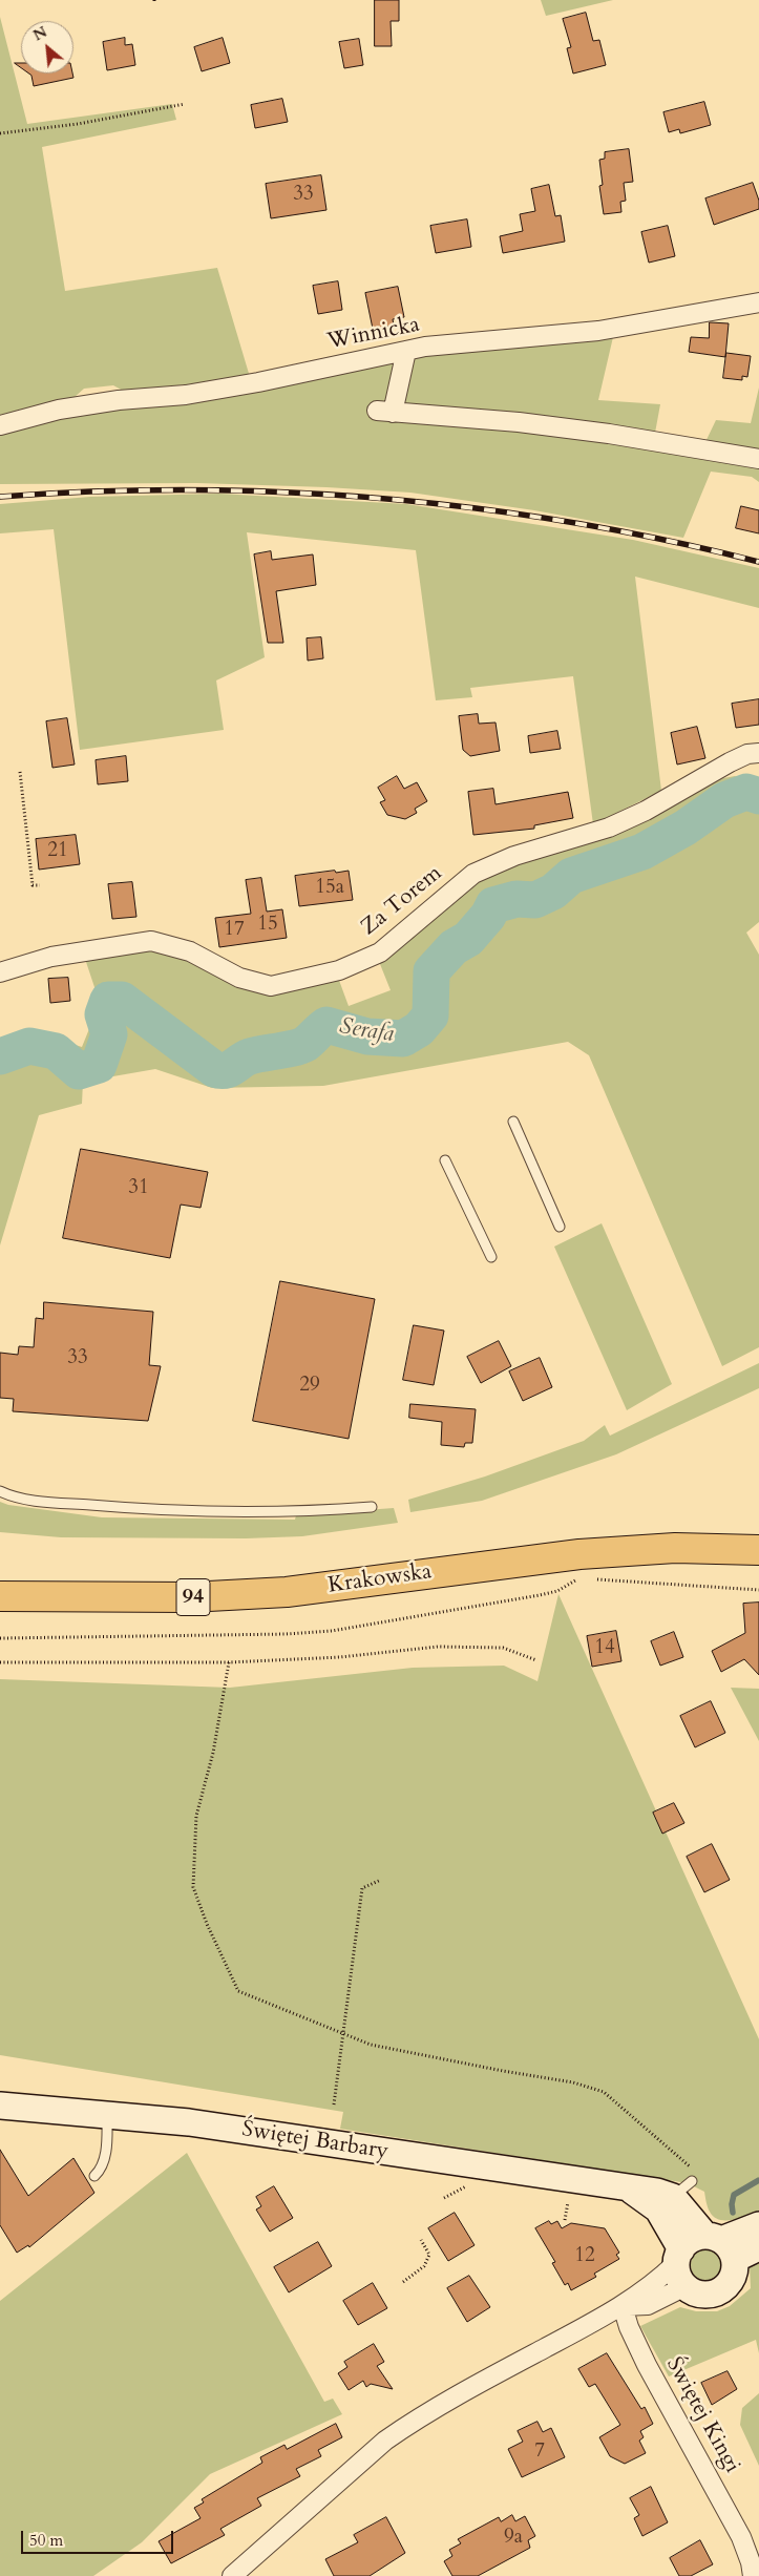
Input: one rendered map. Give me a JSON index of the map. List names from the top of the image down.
{
  "streets": {
    "main road": ["Krakowska", "94"],
    "street": [
      "Winnicka",
      "Za Torem",
      "Świętej Barbary",
      "Świętej Kingi"
    ]
  },
  "water": ["Serafa"],
  "house_numbers": [
    "33",
    "21",
    "15a",
    "15",
    "17",
    "31",
    "33",
    "29",
    "14",
    "12",
    "7",
    "9a"
  ],
  "scale_bar": "50 m",
  "north": "top left"
}
